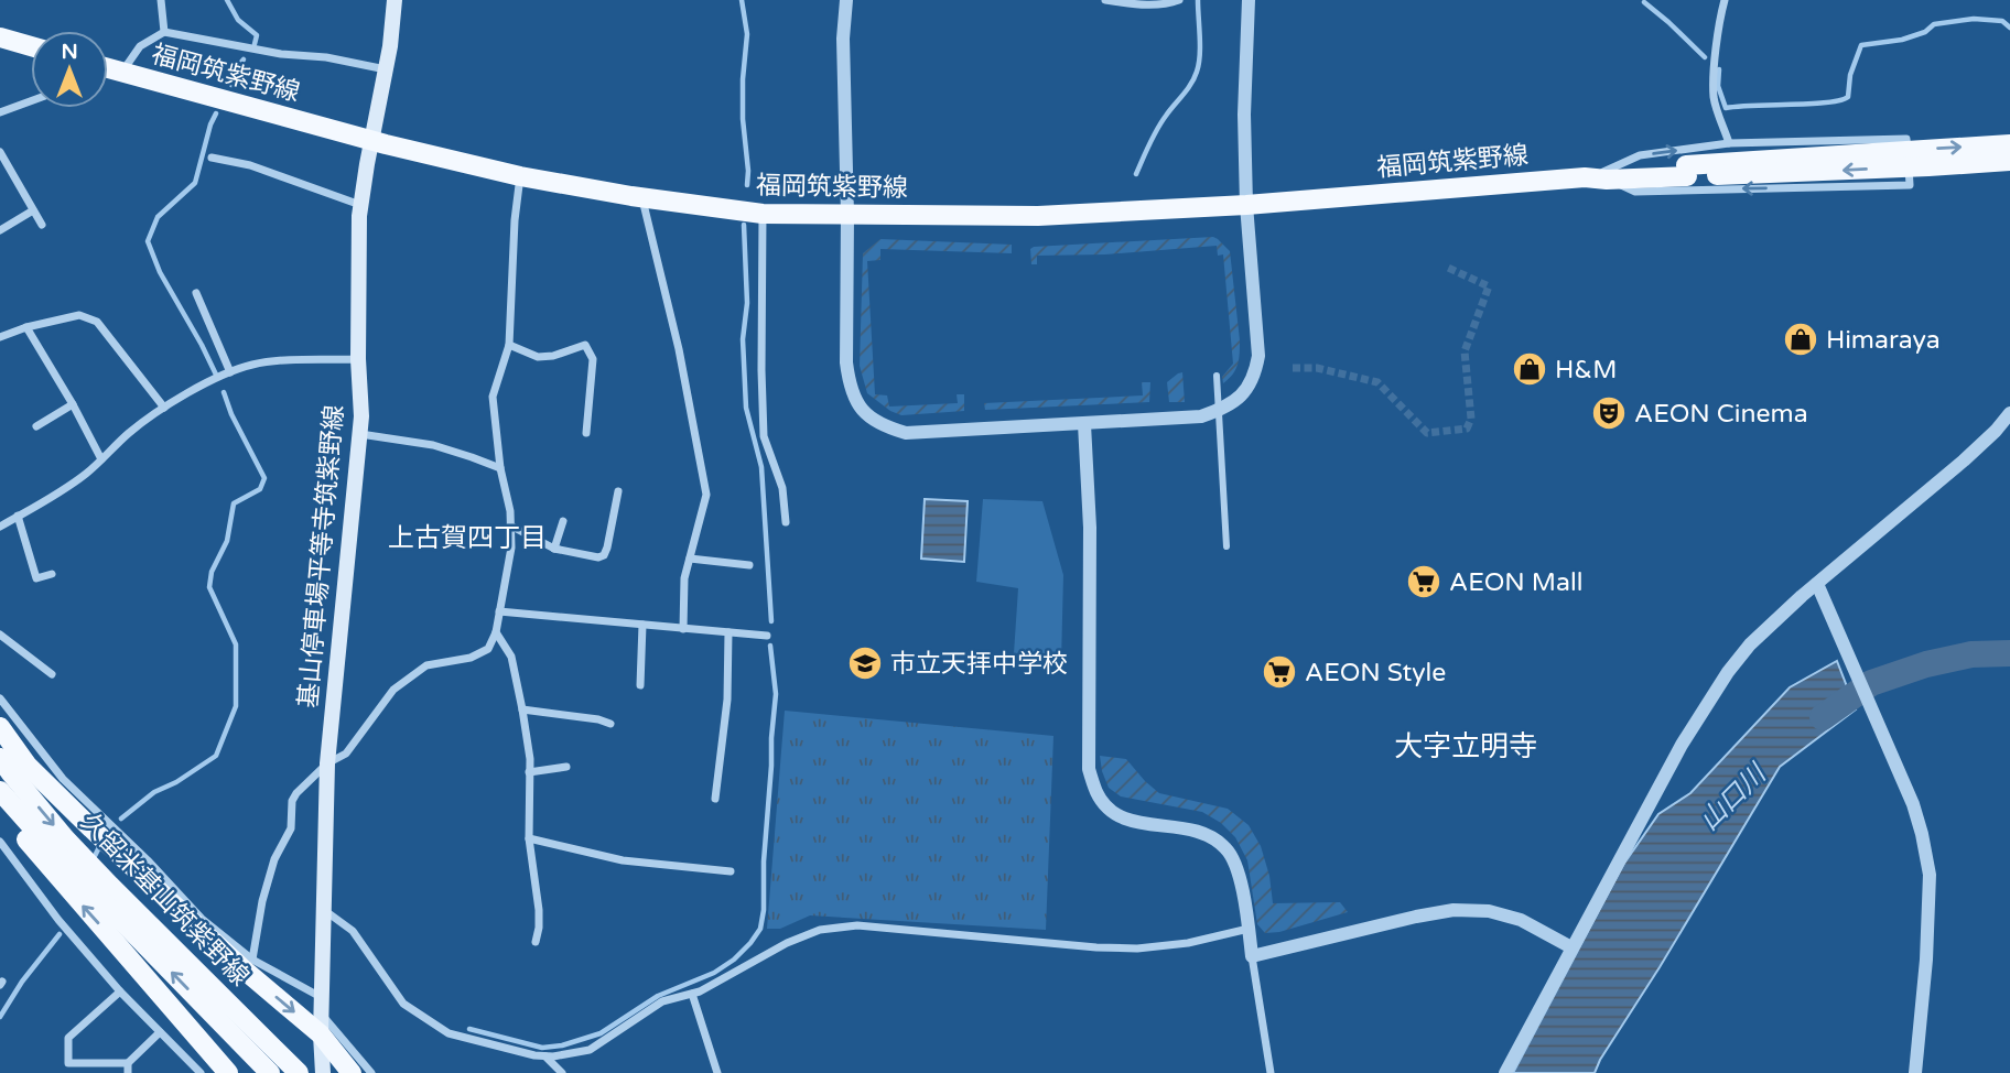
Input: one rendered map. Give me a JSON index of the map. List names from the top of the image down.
{
  "streets": {
    "main road": ["福岡筑紫野線", "基山停車場平等寺筑紫野線", "久留米基山筑紫野線"]
  },
  "crossings": [
    ["福岡筑紫野線", "基山停車場平等寺筑紫野線"]
  ],
  "districts": ["上古賀四丁目", "大字立明寺"],
  "water": ["山口川"],
  "places": {
    "shop": ["Himaraya", "H&M"],
    "theatre": ["AEON Cinema"],
    "supermarket": ["AEON Mall", "AEON Style"],
    "school or university": ["市立天拝中学校"]
  },
  "north": "top"
}
